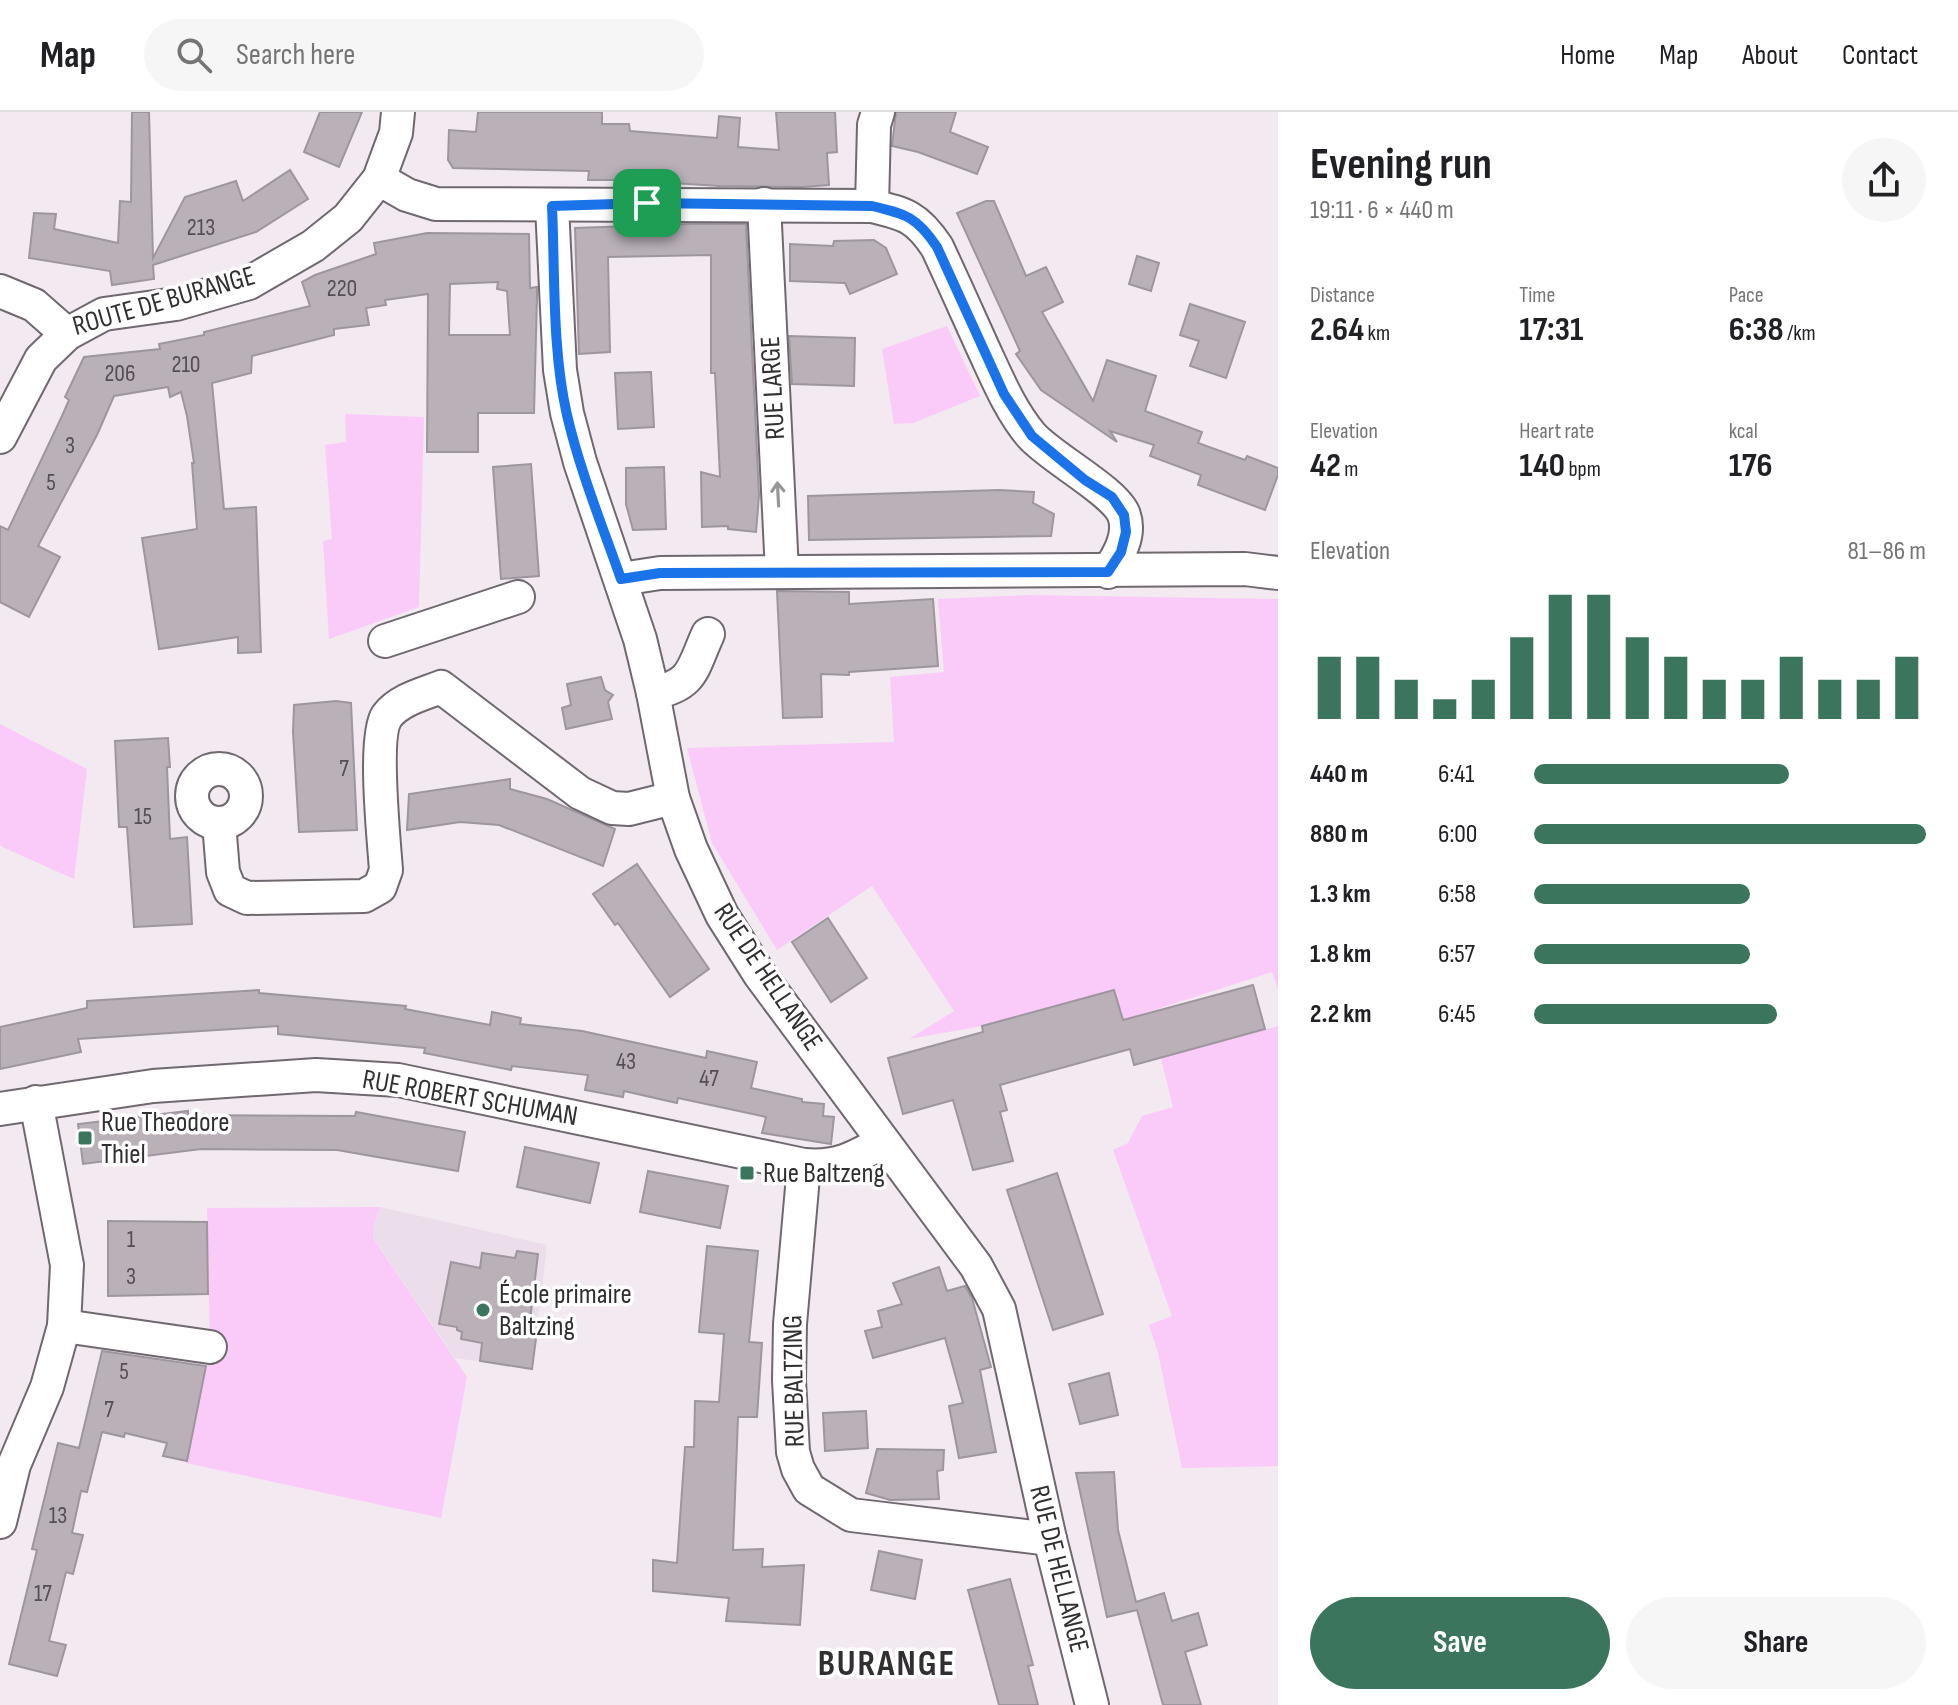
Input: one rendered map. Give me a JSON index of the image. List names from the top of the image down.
{
  "streets": {
    "street": [
      "ROUTE DE BURANGE",
      "RUE LARGE",
      "RUE DE HELLANGE",
      "RUE ROBERT SCHUMAN",
      "RUE BALTZING"
    ]
  },
  "crossings": [
    ["RUE DE HELLANGE", "RUE ROBERT SCHUMAN"],
    ["RUE DE HELLANGE", "RUE BALTZING"],
    ["RUE ROBERT SCHUMAN", "RUE BALTZING"]
  ],
  "one_way": ["RUE LARGE"],
  "districts": ["BURANGE"],
  "places": {
    "transit": ["Rue Theodore Thiel", "Rue Baltzeng"],
    "other": ["École primaire Baltzing"]
  },
  "house_numbers": [
    "213",
    "220",
    "210",
    "206",
    "3",
    "5",
    "7",
    "15",
    "43",
    "47",
    "1",
    "3",
    "5",
    "7",
    "13",
    "17"
  ],
  "page": {
    "header": "Map",
    "search": "Search here",
    "nav": [
      "Home",
      "Map",
      "About",
      "Contact"
    ],
    "heading": ["Evening run", "19:11 · 6 × 440 m"],
    "stats": [
      ["Distance", "2.64 km"],
      ["Time", "17:31"],
      ["Pace", "6:38 /km"],
      ["Elevation", "42 m"],
      ["Heart rate", "140 bpm"],
      ["kcal", "176"]
    ],
    "chart": ["Elevation", "81–86 m"],
    "list": [
      {
        "name": "440 m",
        "note": "6:41"
      },
      {
        "name": "880 m",
        "note": "6:00"
      },
      {
        "name": "1.3 km",
        "note": "6:58"
      },
      {
        "name": "1.8 km",
        "note": "6:57"
      },
      {
        "name": "2.2 km",
        "note": "6:45"
      }
    ],
    "buttons": ["Save", "Share"]
  }
}
